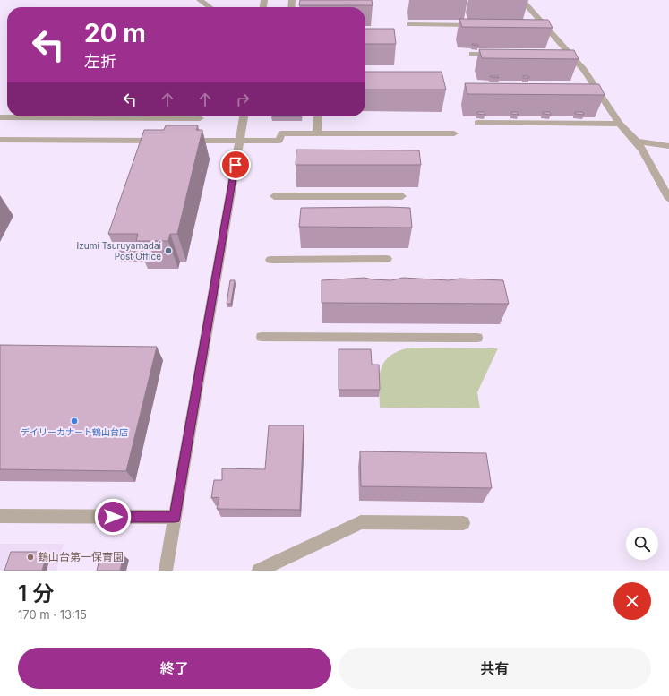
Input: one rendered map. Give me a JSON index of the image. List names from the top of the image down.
{
  "places": ["Izumi Tsuruyamadai Post Office", "デイリーカナート鶴山台店", "鶴山台第一保育園"],
  "page": {
    "turn": ["20 m", "左折"],
    "heading": ["1 分", "170 m · 13:15"],
    "buttons": ["終了", "共有"]
  }
}
